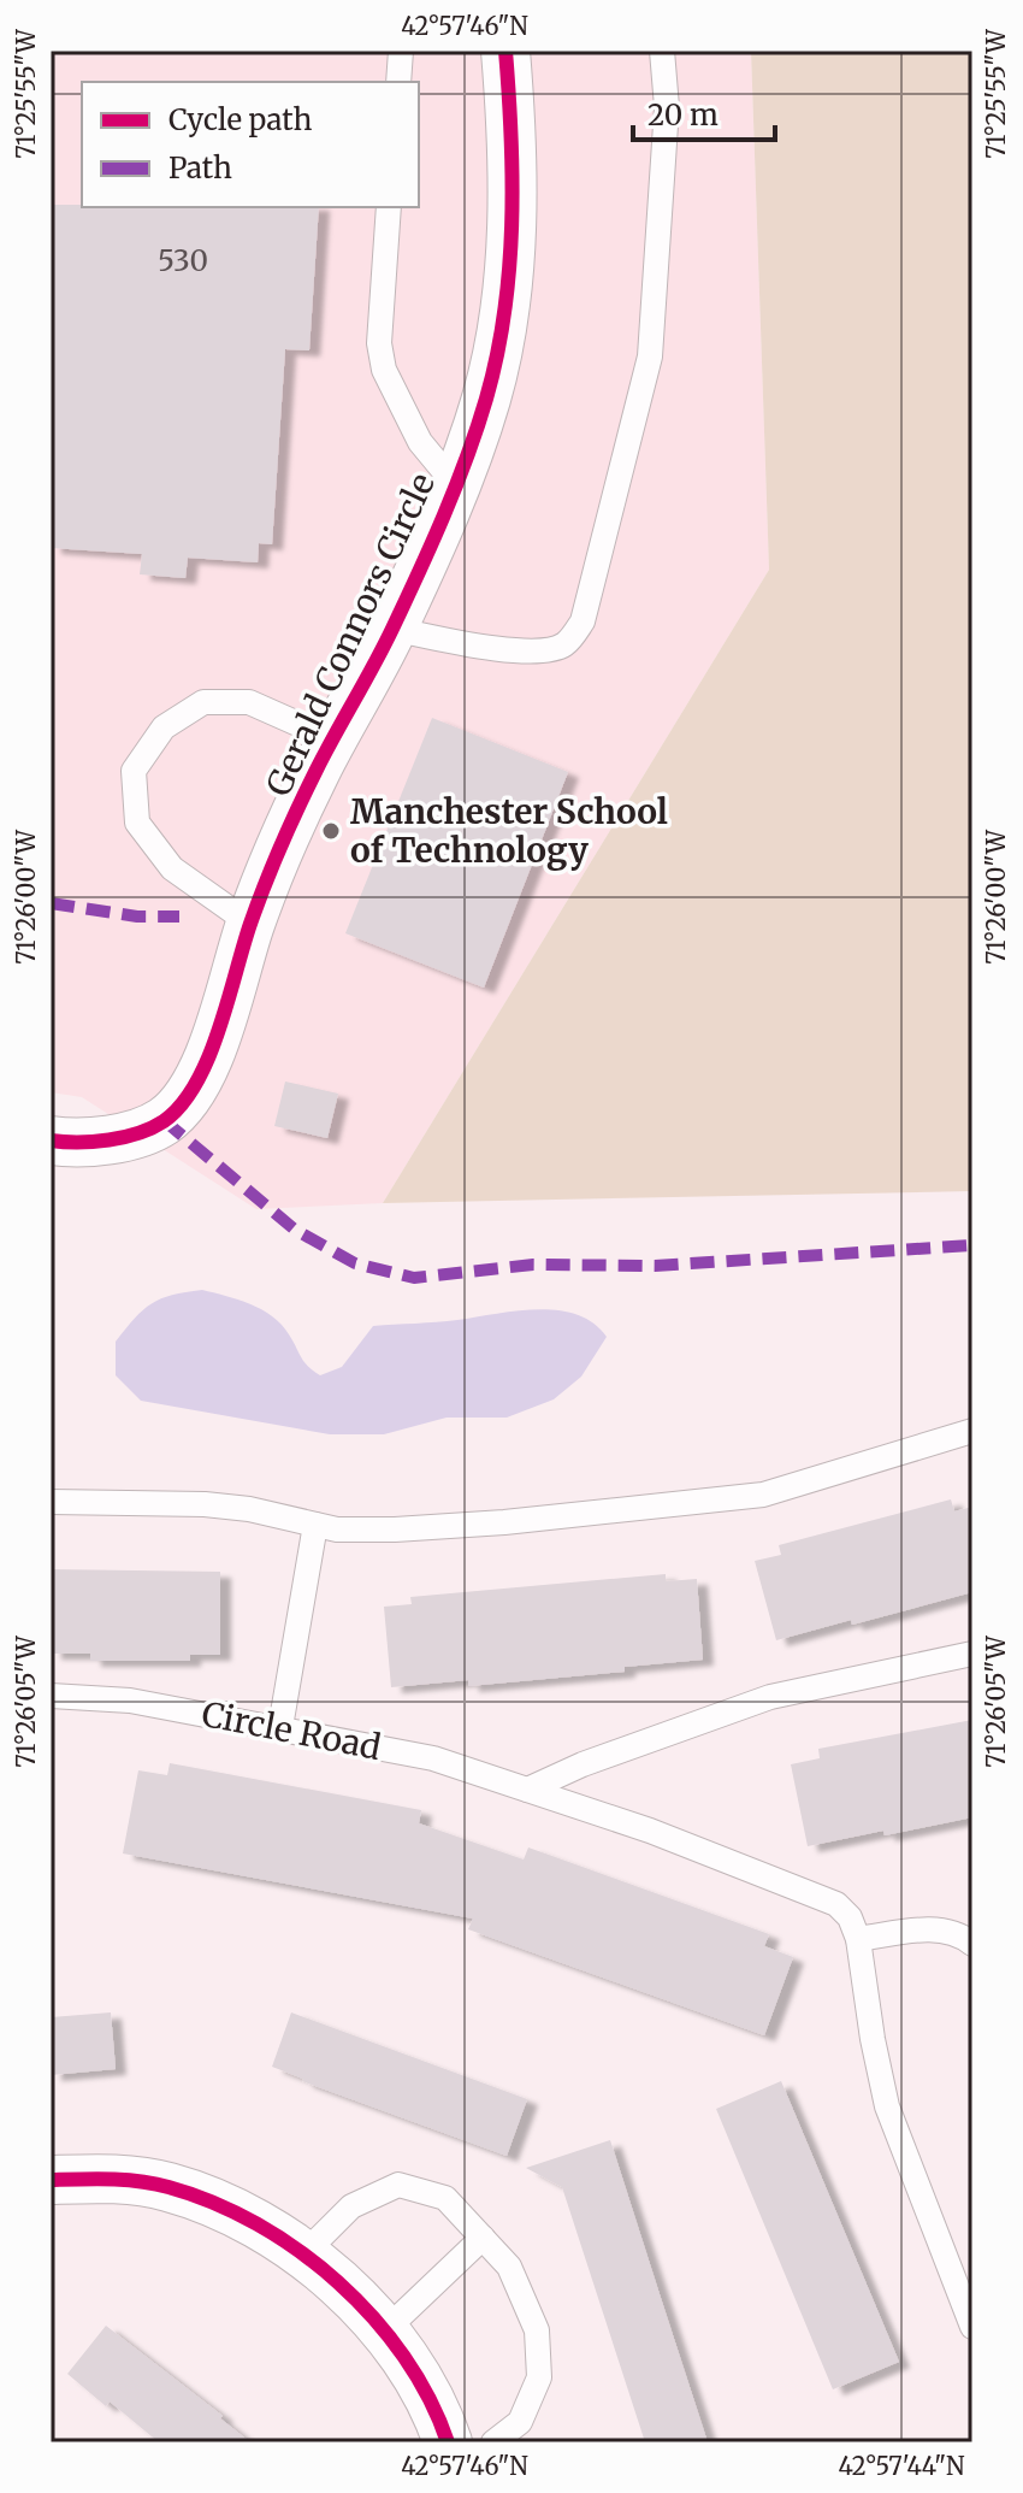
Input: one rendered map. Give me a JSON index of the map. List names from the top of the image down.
{
  "streets": {
    "street": ["Gerald Connors Circle"],
    "lane": ["Circle Road"]
  },
  "places": ["Manchester School of Technology"],
  "house_numbers": ["530"],
  "legend": ["Cycle path", "Path"],
  "scale_bar": "20 m",
  "coordinates": [
    "42°57'46\"N",
    "71°25'55\"W",
    "71°26'00\"W",
    "71°26'05\"W",
    "42°57'44\"N"
  ]
}
